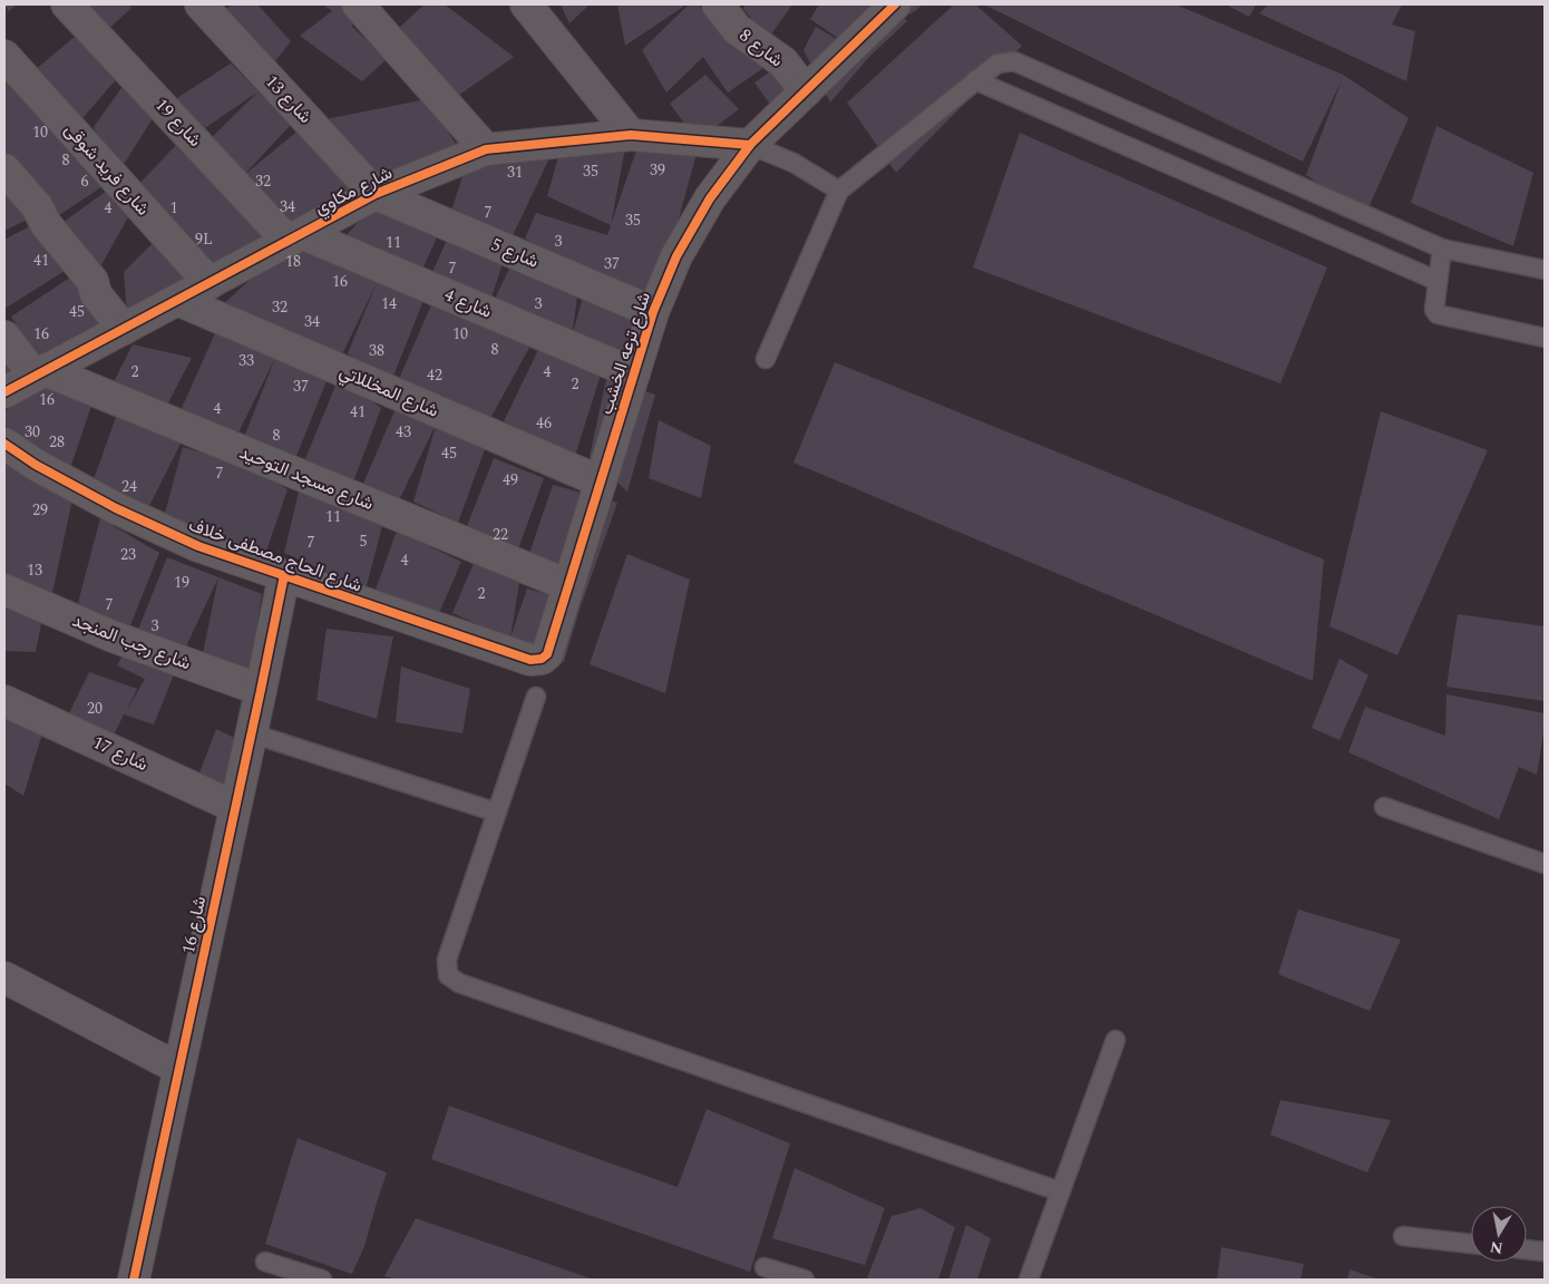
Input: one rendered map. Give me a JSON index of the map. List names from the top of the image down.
{
  "streets": {
    "street": [
      "شارع 8",
      "شارع 13",
      "شارع 19",
      "شارع فريد شوقى",
      "شارع مكاوي",
      "شارع 5",
      "شارع 4",
      "شارع ترعه الخشب",
      "شارع المخللاتي",
      "شارع مسجد التوحيد",
      "شارع الحاج مصطفى خلاف",
      "شارع رجب المنجد",
      "شارع 17",
      "شارع 16"
    ]
  },
  "crossings": [
    ["شارع 8", "شارع ترعه الخشب"],
    ["شارع 13", "شارع مكاوي"],
    ["شارع 13", "شارع 5"],
    ["شارع 19", "شارع مكاوي"],
    ["شارع 19", "شارع 4"],
    ["شارع فريد شوقى", "شارع مكاوي"],
    ["شارع مكاوي", "شارع 5"],
    ["شارع مكاوي", "شارع 4"],
    ["شارع مكاوي", "شارع ترعه الخشب"],
    ["شارع مكاوي", "شارع المخللاتي"],
    ["شارع مكاوي", "شارع مسجد التوحيد"],
    ["شارع 5", "شارع ترعه الخشب"],
    ["شارع 4", "شارع ترعه الخشب"],
    ["شارع ترعه الخشب", "شارع المخللاتي"],
    ["شارع ترعه الخشب", "شارع مسجد التوحيد"],
    ["شارع ترعه الخشب", "شارع الحاج مصطفى خلاف"],
    ["شارع الحاج مصطفى خلاف", "شارع 16"],
    ["شارع رجب المنجد", "شارع 16"],
    ["شارع 17", "شارع 16"]
  ],
  "house_numbers": [
    "10",
    "8",
    "39",
    "35",
    "31",
    "6",
    "32",
    "34",
    "4",
    "1",
    "7",
    "35",
    "9L",
    "3",
    "11",
    "41",
    "18",
    "37",
    "7",
    "16",
    "14",
    "3",
    "32",
    "45",
    "34",
    "16",
    "10",
    "8",
    "38",
    "33",
    "2",
    "4",
    "42",
    "2",
    "37",
    "16",
    "4",
    "41",
    "46",
    "30",
    "43",
    "8",
    "28",
    "45",
    "7",
    "49",
    "24",
    "29",
    "11",
    "22",
    "5",
    "7",
    "23",
    "4",
    "13",
    "19",
    "2",
    "7",
    "3",
    "20"
  ],
  "north": "bottom"
}
